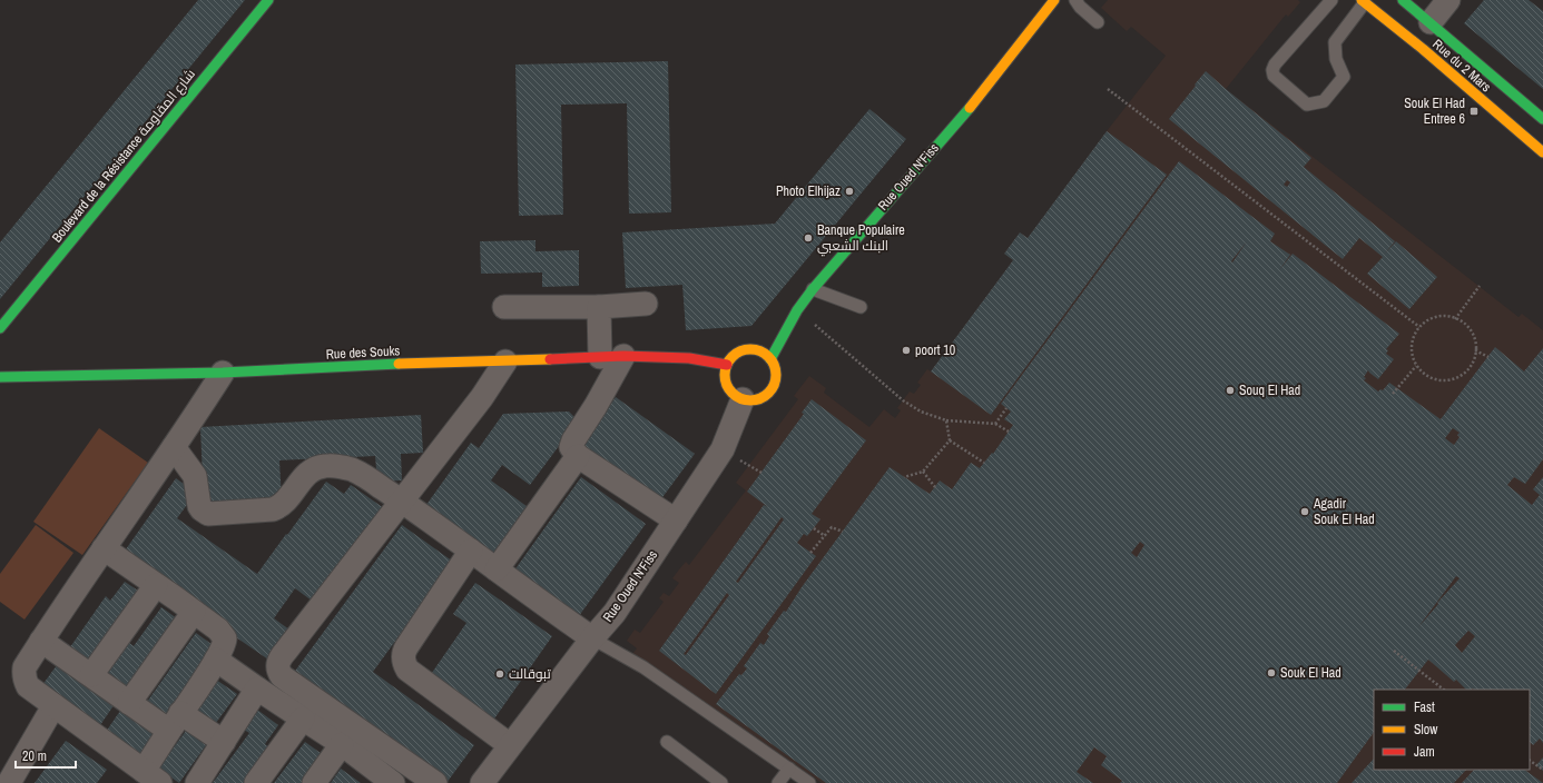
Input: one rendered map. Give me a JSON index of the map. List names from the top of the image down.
{
  "streets": {
    "street": [
      "Rue du 2 Mars",
      "Boulevard de la Résistance شارع المقاومة",
      "Rue Oued N'Fiss",
      "Rue des Souks"
    ]
  },
  "crossings": [
    ["Rue Oued N'Fiss", "Rue des Souks"]
  ],
  "places": {
    "transit": ["Souk El Had Entree 6"],
    "other": [
      "Photo Elhijaz",
      "Banque Populaire البنك الشعبي",
      "poort 10",
      "Souq El Had",
      "Agadir Souk El Had",
      "Souk El Had",
      "تبوقالت"
    ]
  },
  "legend": ["Fast", "Slow", "Jam"],
  "scale_bar": "20 m"
}
